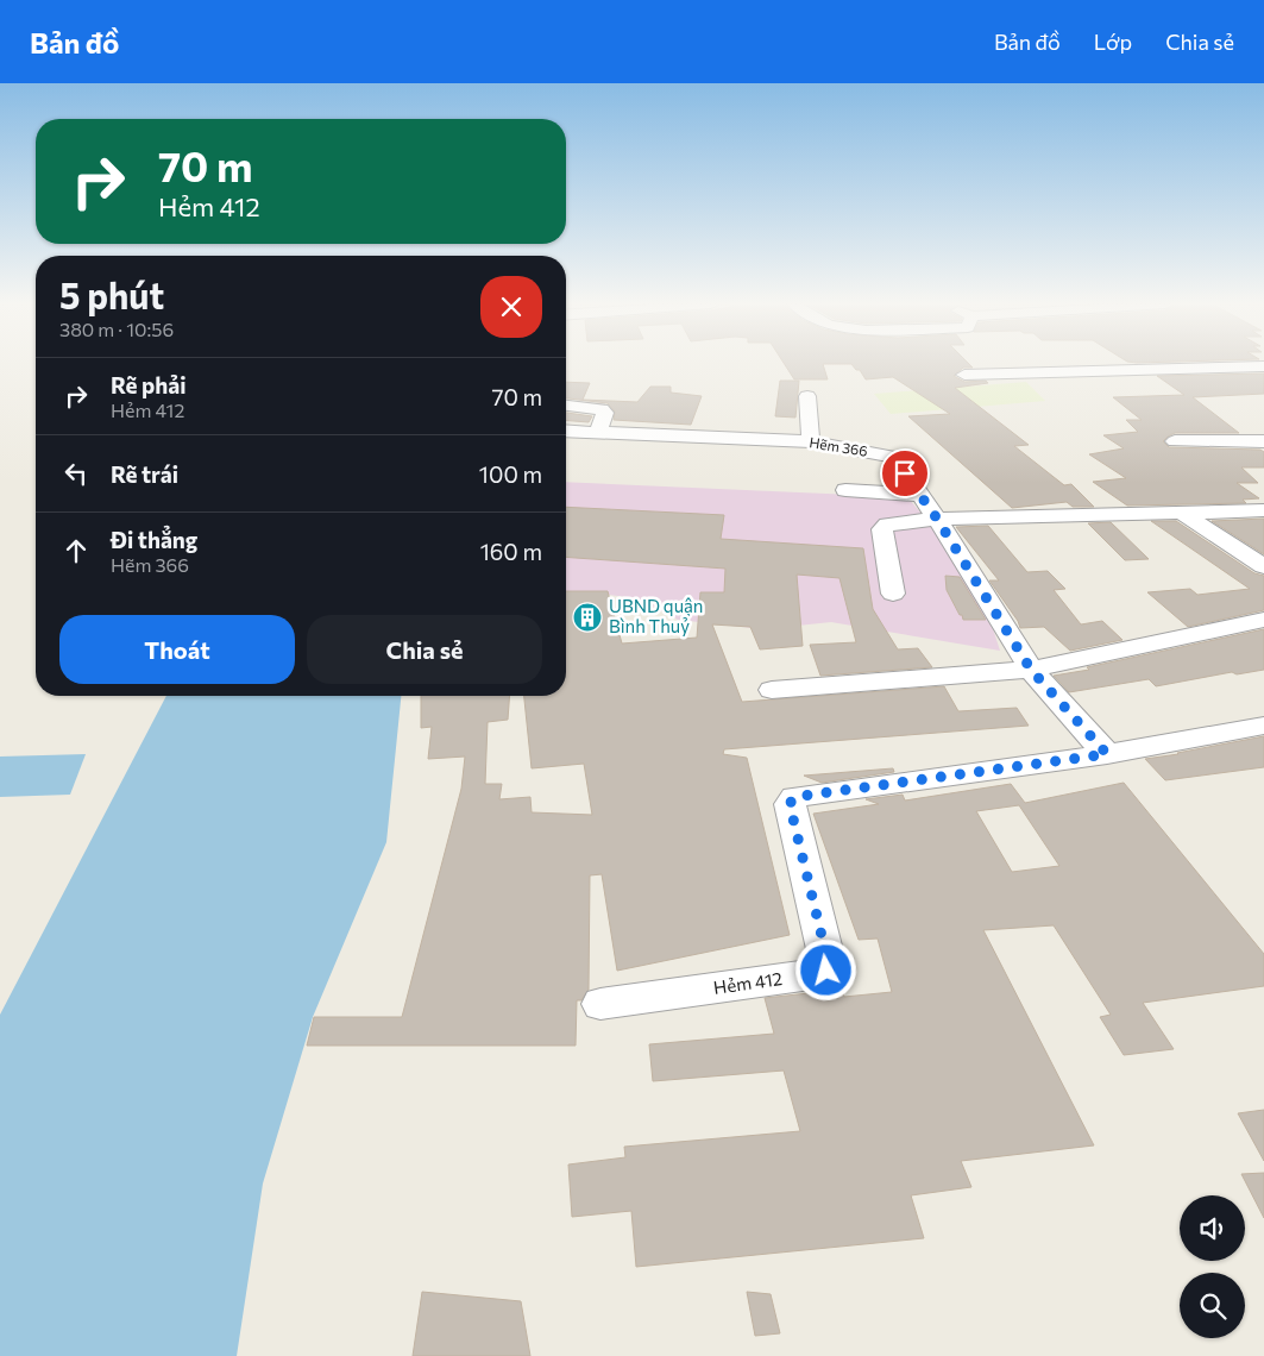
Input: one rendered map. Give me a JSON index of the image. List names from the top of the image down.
{
  "streets": {
    "street": ["Hẽm 366", "Hẻm 412"]
  },
  "crossings": [
    ["Hẽm 366", "Hẻm 412"]
  ],
  "places": {
    "building": ["UBND quận Bình Thuỷ"]
  },
  "page": {
    "header": "Bản đồ",
    "nav": ["Bản đồ", "Lớp", "Chia sẻ"],
    "turn": ["70 m", "Hẻm 412"],
    "heading": ["5 phút", "380 m · 10:56"],
    "list": [
      {
        "name": "Rẽ phải",
        "note": "Hẻm 412",
        "value": "70 m"
      },
      {
        "name": "Rẽ trái",
        "value": "100 m"
      },
      {
        "name": "Đi thẳng",
        "note": "Hẽm 366",
        "value": "160 m"
      }
    ],
    "buttons": ["Thoát", "Chia sẻ"]
  }
}
